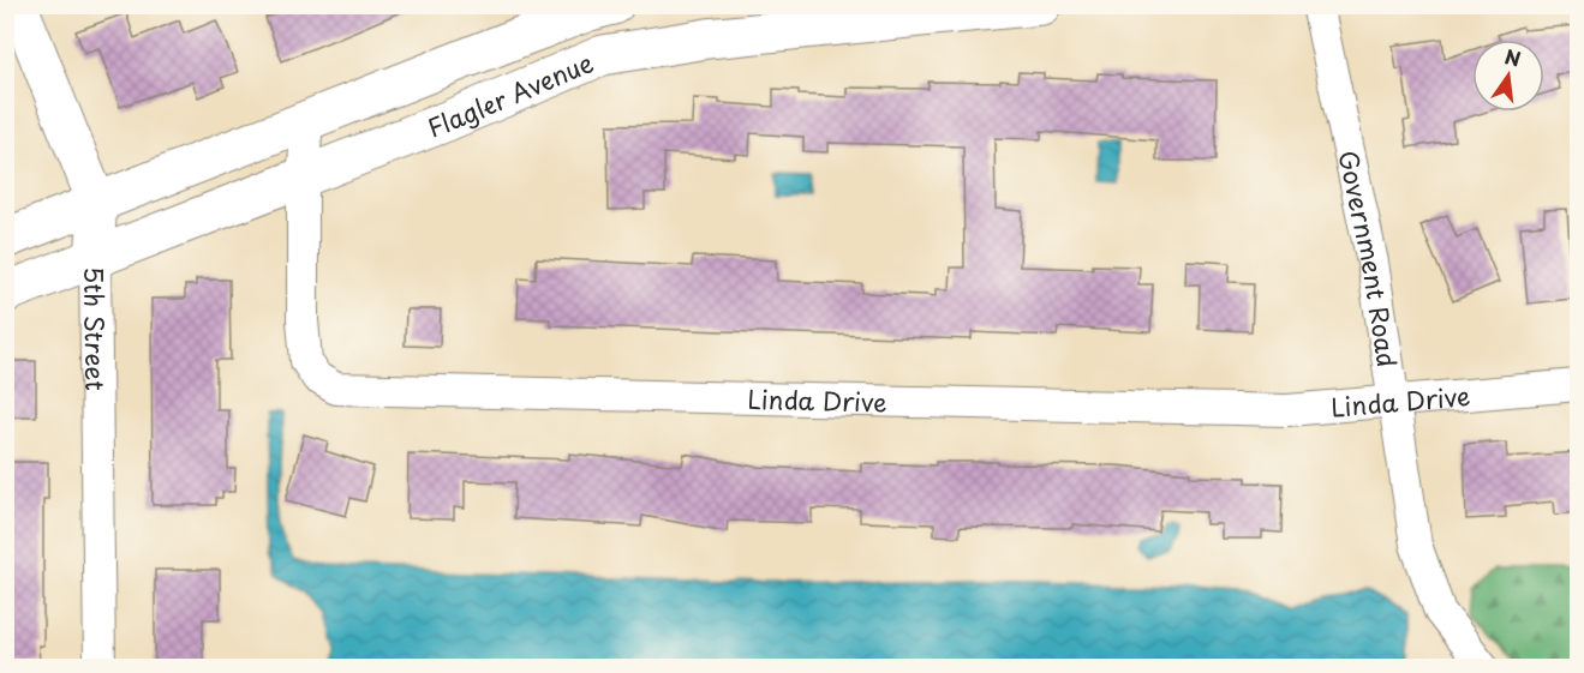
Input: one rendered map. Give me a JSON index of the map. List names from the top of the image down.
{
  "streets": {
    "main road": ["Flagler Avenue"],
    "street": ["Government Road", "5th Street", "Linda Drive"]
  },
  "crossings": [
    ["Flagler Avenue", "5th Street"],
    ["Flagler Avenue", "Linda Drive"],
    ["Government Road", "Linda Drive"]
  ],
  "north": "top"
}
